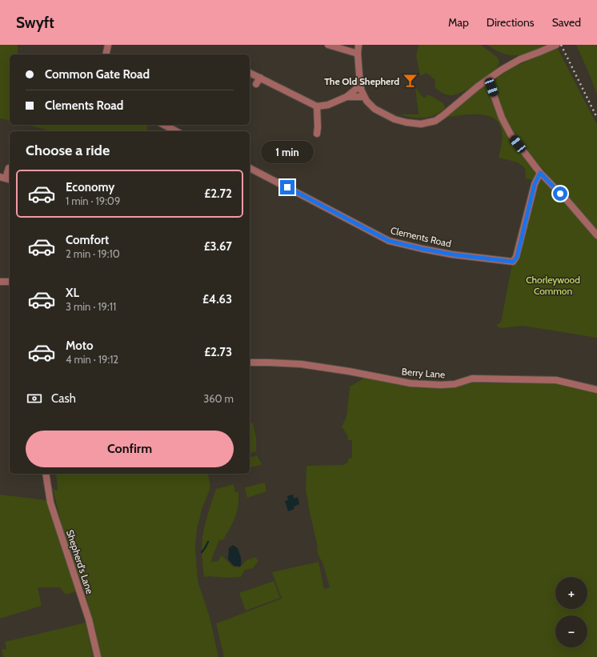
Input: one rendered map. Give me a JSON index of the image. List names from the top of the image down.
{
  "streets": {
    "street": ["Clements Road", "Berry Lane", "Shepherd's Lane"]
  },
  "parks": ["Chorleywood Common"],
  "places": {
    "bar": ["The Old Shepherd"]
  },
  "page": {
    "header": "Swyft",
    "nav": ["Map", "Directions", "Saved"],
    "banner": ["Common Gate Road", "Clements Road"],
    "heading": "Choose a ride",
    "bubble": "1 min",
    "list": [
      {
        "name": "Economy",
        "note": "1 min · 19:09",
        "value": "£2.72"
      },
      {
        "name": "Comfort",
        "note": "2 min · 19:10",
        "value": "£3.67"
      },
      {
        "name": "XL",
        "note": "3 min · 19:11",
        "value": "£4.63"
      },
      {
        "name": "Moto",
        "note": "4 min · 19:12",
        "value": "£2.73"
      }
    ],
    "pay": ["Cash", "360 m"],
    "buttons": "Confirm",
    "map_buttons": ["+", "−"]
  }
}
